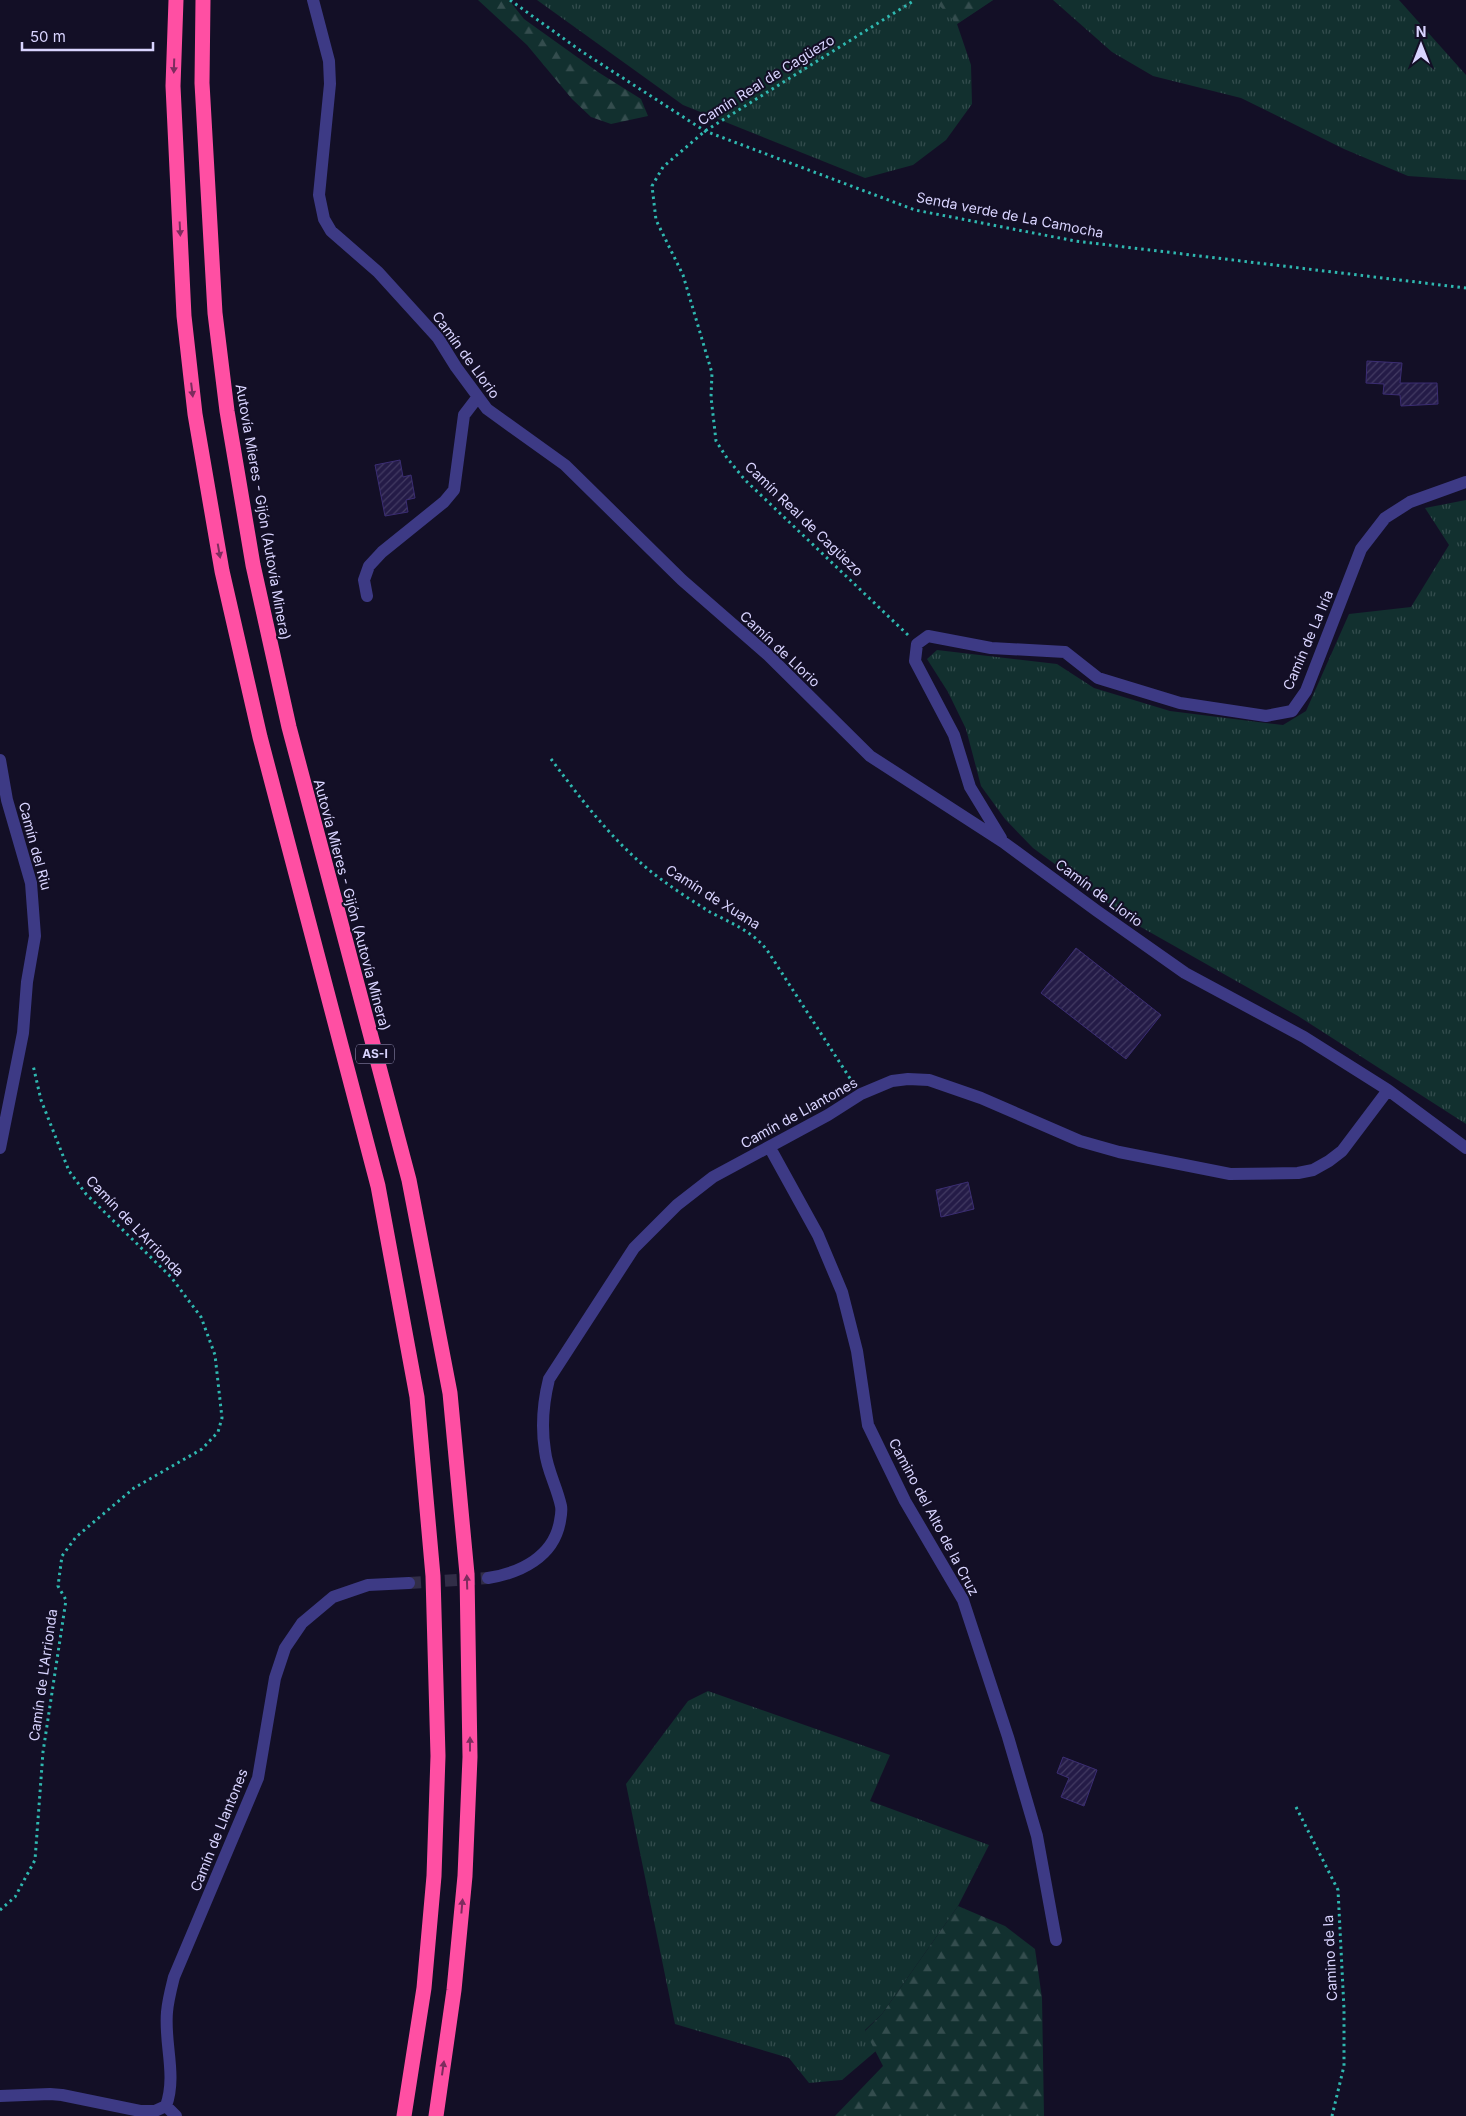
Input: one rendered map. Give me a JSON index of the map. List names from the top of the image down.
{
  "streets": {
    "highway": ["Autovía Mieres - Gijón (Autovía Minera)", "AS-I"],
    "street": [
      "Camín de Llorio",
      "Camín de La Iría",
      "Camín del Riu",
      "Camín de Llantones",
      "Camino del Alto de la Cruz"
    ],
    "path": [
      "Camín Real de Cagüezo",
      "Senda verde de La Camocha",
      "Camín de Xuana",
      "Camín de L'Arrionda",
      "Camino de la"
    ]
  },
  "crossings": [
    ["Camín Real de Cagüezo", "Senda verde de La Camocha"],
    ["Camín Real de Cagüezo", "Camín de La Iría"],
    ["Camín de Llorio", "Camín de Llantones"],
    ["Camín del Riu", "Camín de L'Arrionda"],
    ["Camín de Xuana", "Camín de Llantones"],
    ["Camín de Llantones", "Camino del Alto de la Cruz"]
  ],
  "scale_bar": "50 m",
  "north": "top"
}
